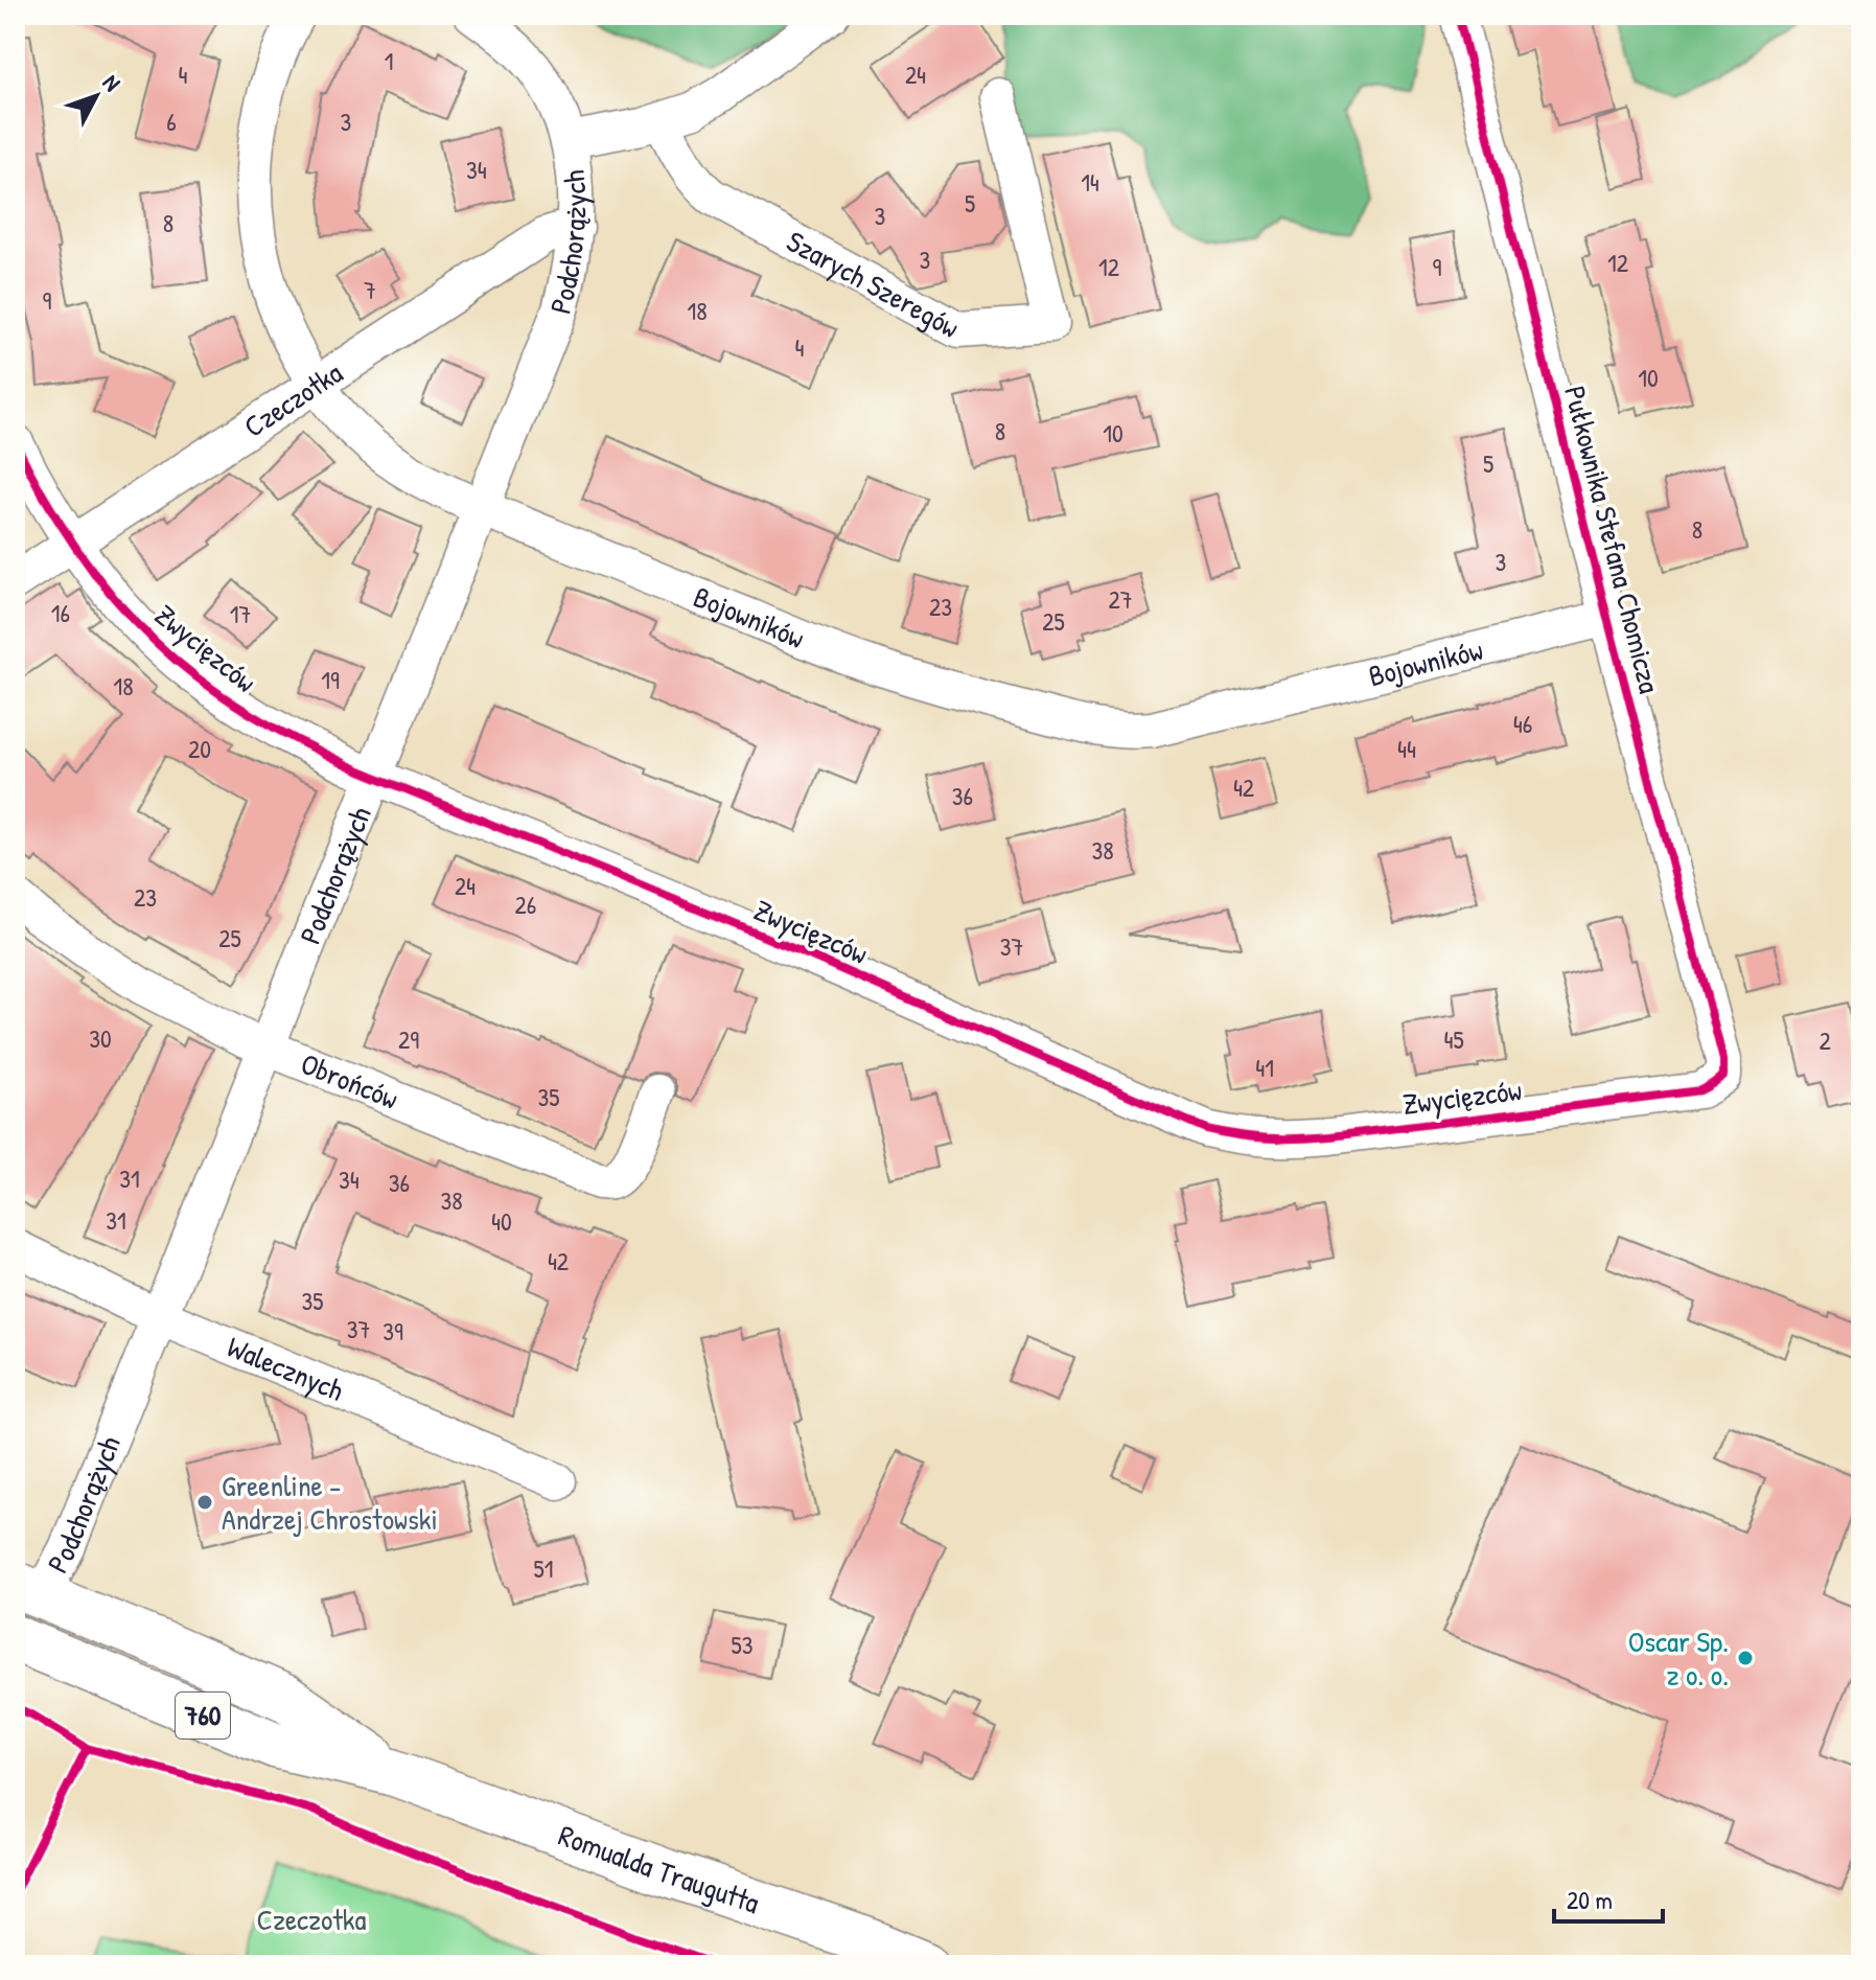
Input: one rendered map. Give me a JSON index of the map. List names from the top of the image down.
{
  "streets": {
    "main road": ["760", "Romualda Traugutta"],
    "street": [
      "Podchorążych",
      "Szarych Szeregów",
      "Czeczotka",
      "Pułkownika Stefana Chomicza",
      "Bojowników",
      "Zwycięzców",
      "Obrońców",
      "Walecznych"
    ]
  },
  "crossings": [
    ["Podchorążych", "Czeczotka"],
    ["Podchorążych", "Bojowników"],
    ["Podchorążych", "Zwycięzców"],
    ["Podchorążych", "Obrońców"],
    ["Podchorążych", "Walecznych"],
    ["Podchorążych", "Romualda Traugutta"],
    ["Czeczotka", "Bojowników"],
    ["Czeczotka", "Zwycięzców"],
    ["Pułkownika Stefana Chomicza", "Bojowników"],
    ["Pułkownika Stefana Chomicza", "Zwycięzców"]
  ],
  "parks": ["Czeczotka"],
  "places": ["Greenline - Andrzej Chrostowski", "Oscar Sp. z o. o."],
  "house_numbers": [
    "1",
    "4",
    "24",
    "6",
    "3",
    "34",
    "14",
    "5",
    "3",
    "8",
    "3",
    "12",
    "12",
    "9",
    "7",
    "9",
    "18",
    "4",
    "10",
    "8",
    "10",
    "5",
    "8",
    "3",
    "27",
    "23",
    "16",
    "17",
    "25",
    "19",
    "18",
    "46",
    "20",
    "44",
    "42",
    "36",
    "38",
    "24",
    "23",
    "26",
    "25",
    "37",
    "30",
    "29",
    "45",
    "2",
    "41",
    "35",
    "31",
    "34",
    "36",
    "38",
    "31",
    "40",
    "42",
    "35",
    "37",
    "39",
    "51",
    "53"
  ],
  "scale_bar": "20 m",
  "north": "top right"
}
